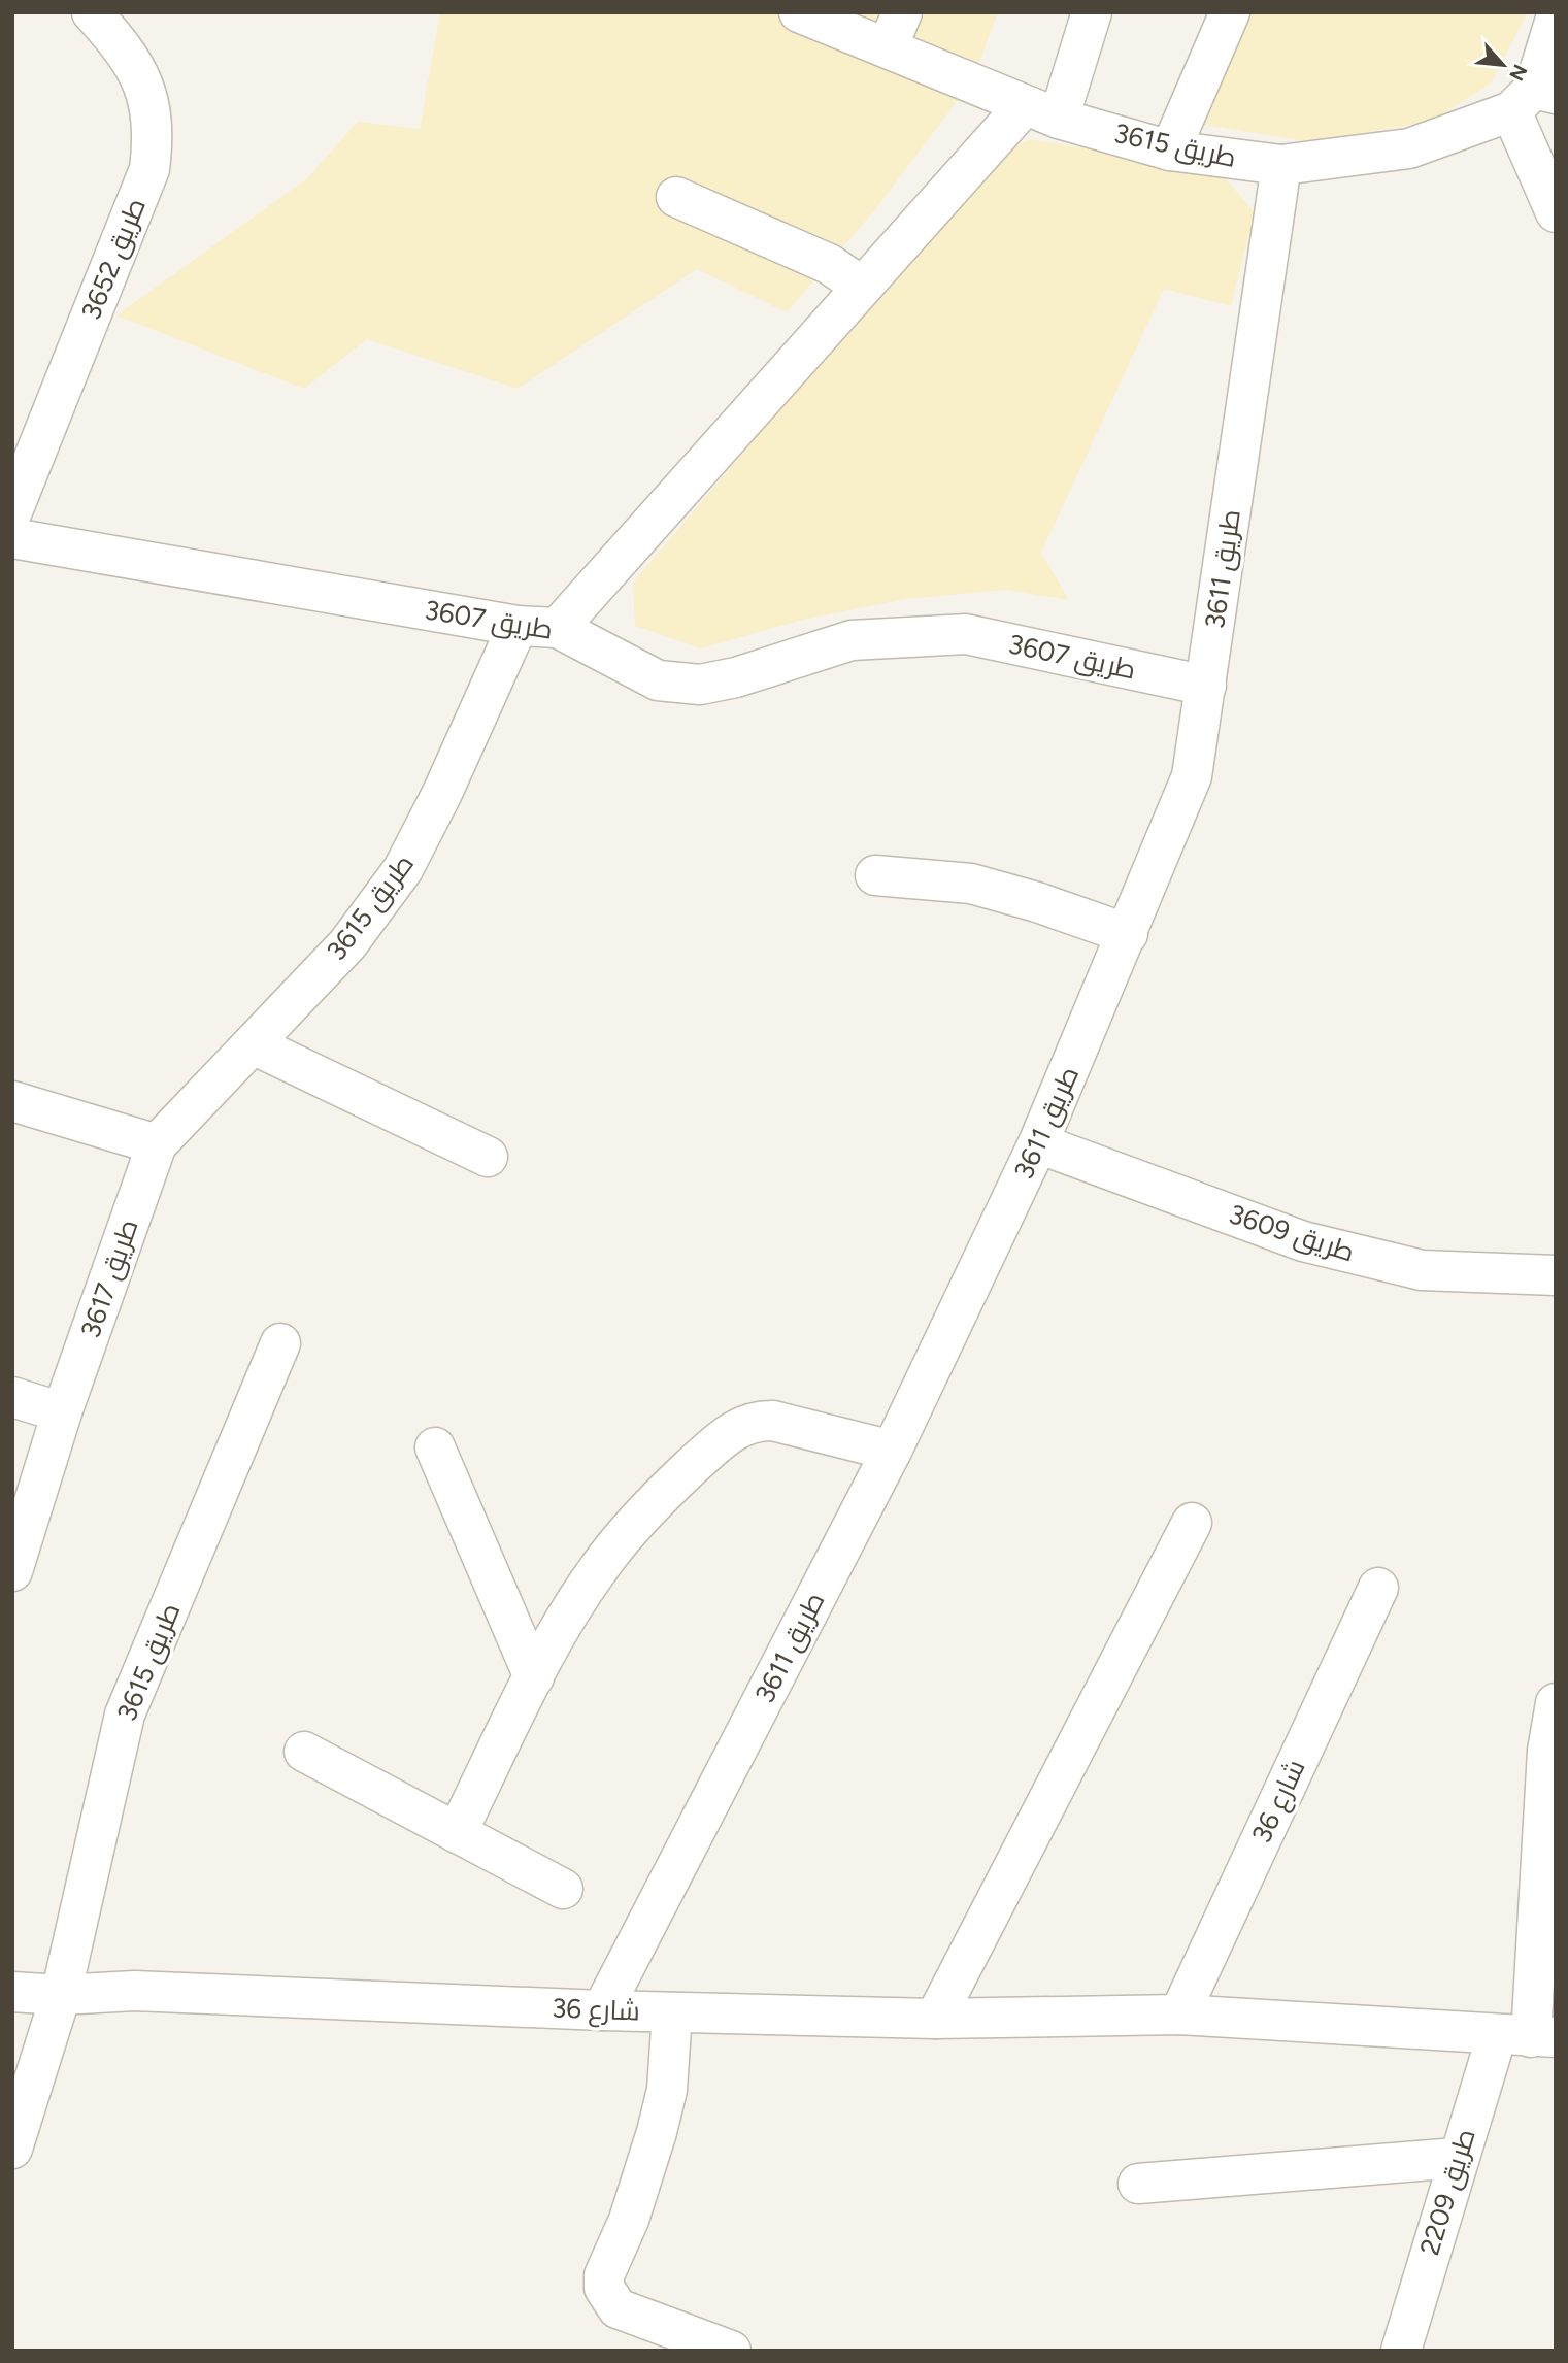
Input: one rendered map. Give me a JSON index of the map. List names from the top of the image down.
{
  "streets": {
    "street": [
      "طريق 3615",
      "طريق 3652",
      "طريق 3611",
      "طريق 3607",
      "طريق 3609",
      "طريق 3617",
      "شارع 36",
      "طريق 2209"
    ]
  },
  "crossings": [
    ["طريق 3615", "طريق 3611"],
    ["طريق 3615", "طريق 3607"],
    ["طريق 3615", "طريق 3617"],
    ["طريق 3615", "شارع 36"],
    ["طريق 3611", "طريق 3607"],
    ["طريق 3611", "طريق 3609"],
    ["طريق 3611", "شارع 36"],
    ["شارع 36", "طريق 2209"]
  ],
  "north": "bottom right"
}
